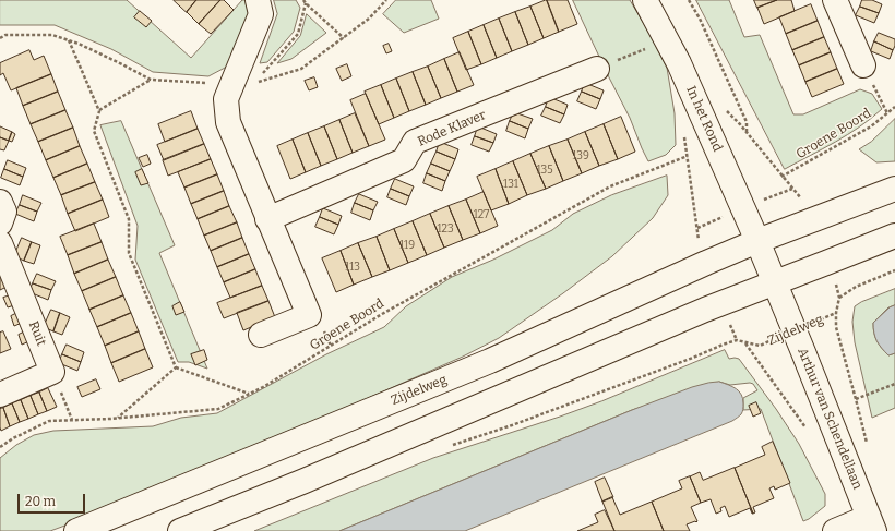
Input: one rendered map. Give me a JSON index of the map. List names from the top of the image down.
{
  "streets": {
    "street": [
      "In het Rond",
      "Rode Klaver",
      "Zijdelweg",
      "Ruit",
      "Arthur van Schendellaan"
    ],
    "path": ["Groene Boord"]
  },
  "crossings": [
    ["In het Rond", "Zijdelweg"],
    ["Zijdelweg", "Arthur van Schendellaan"]
  ],
  "house_numbers": [
    "139",
    "135",
    "131",
    "127",
    "123",
    "119",
    "113"
  ],
  "scale_bar": "20 m"
}
